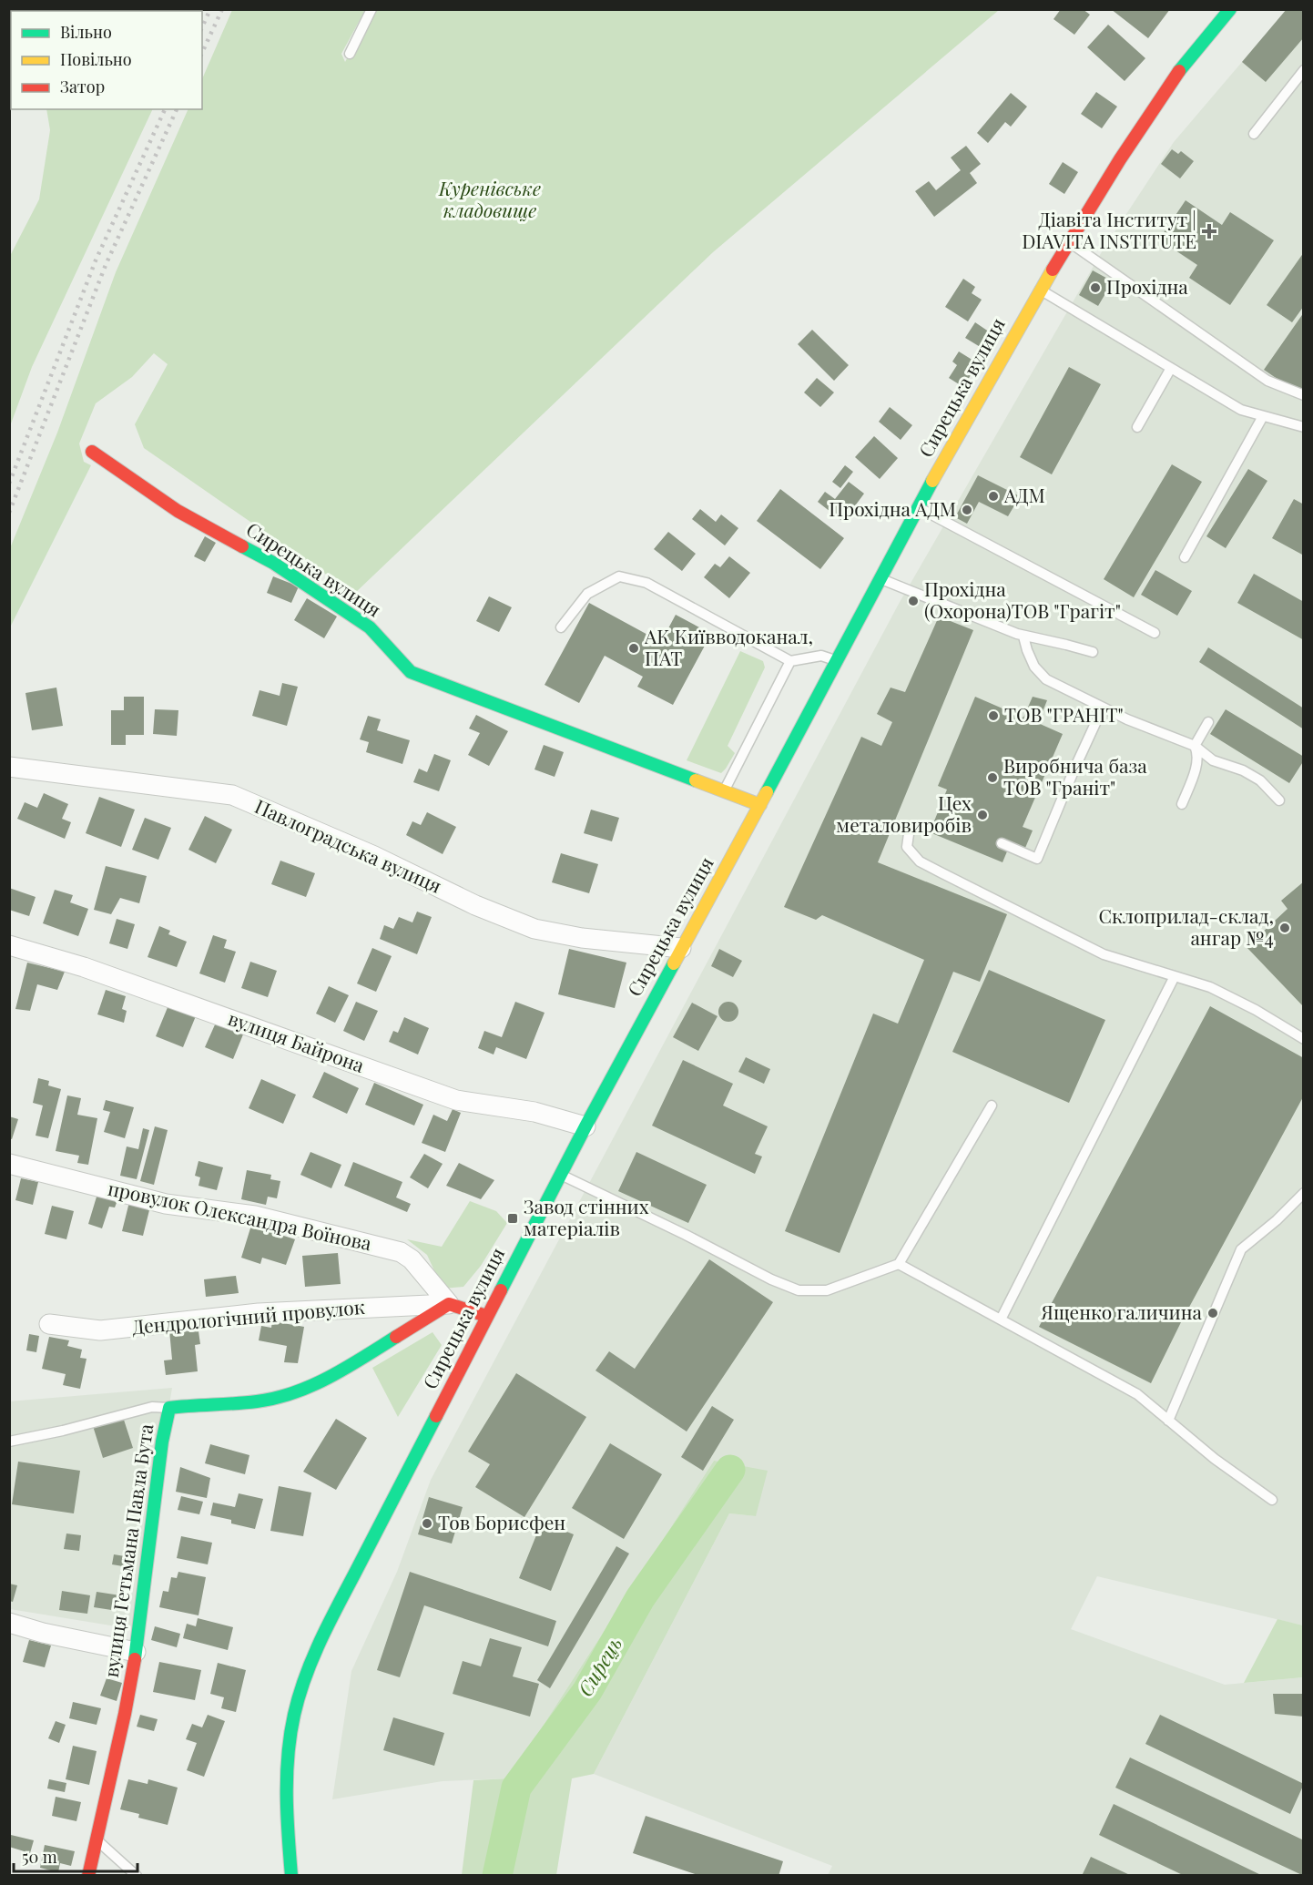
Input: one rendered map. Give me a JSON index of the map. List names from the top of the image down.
{
  "streets": {
    "main road": ["Сирецька вулиця", "вулиця Гетьмана Павла Бута"],
    "street": [
      "Павлоградська вулиця",
      "вулиця Байрона",
      "провулок Олександра Воїнова",
      "Дендрологічний провулок"
    ]
  },
  "crossings": [
    ["Сирецька вулиця", "Павлоградська вулиця"],
    ["Сирецька вулиця", "вулиця Байрона"],
    ["провулок Олександра Воїнова", "Дендрологічний провулок"],
    ["провулок Олександра Воїнова", "вулиця Гетьмана Павла Бута"],
    ["Дендрологічний провулок", "вулиця Гетьмана Павла Бута"]
  ],
  "water": ["Сирець"],
  "parks": ["Куренівське кладовище"],
  "places": {
    "health": ["Діавіта Інститут | DIAVITA INSTITUTE"],
    "other": [
      "Прохідна",
      "АДМ",
      "Прохідна АДМ",
      "Прохідна (Охорона)ТОВ \"Грагіт\"",
      "АК Київводоканал, ПАТ",
      "ТОВ \"ГРАНІТ\"",
      "Виробнича база ТОВ \"Граніт\"",
      "Цех металовиробів",
      "Склоприлад-склад, ангар №4",
      "Ященко галичина",
      "Тов Борисфен"
    ],
    "transit": ["Завод стінних матеріалів"]
  },
  "legend": ["Вільно", "Повільно", "Затор"],
  "scale_bar": "50 m"
}
